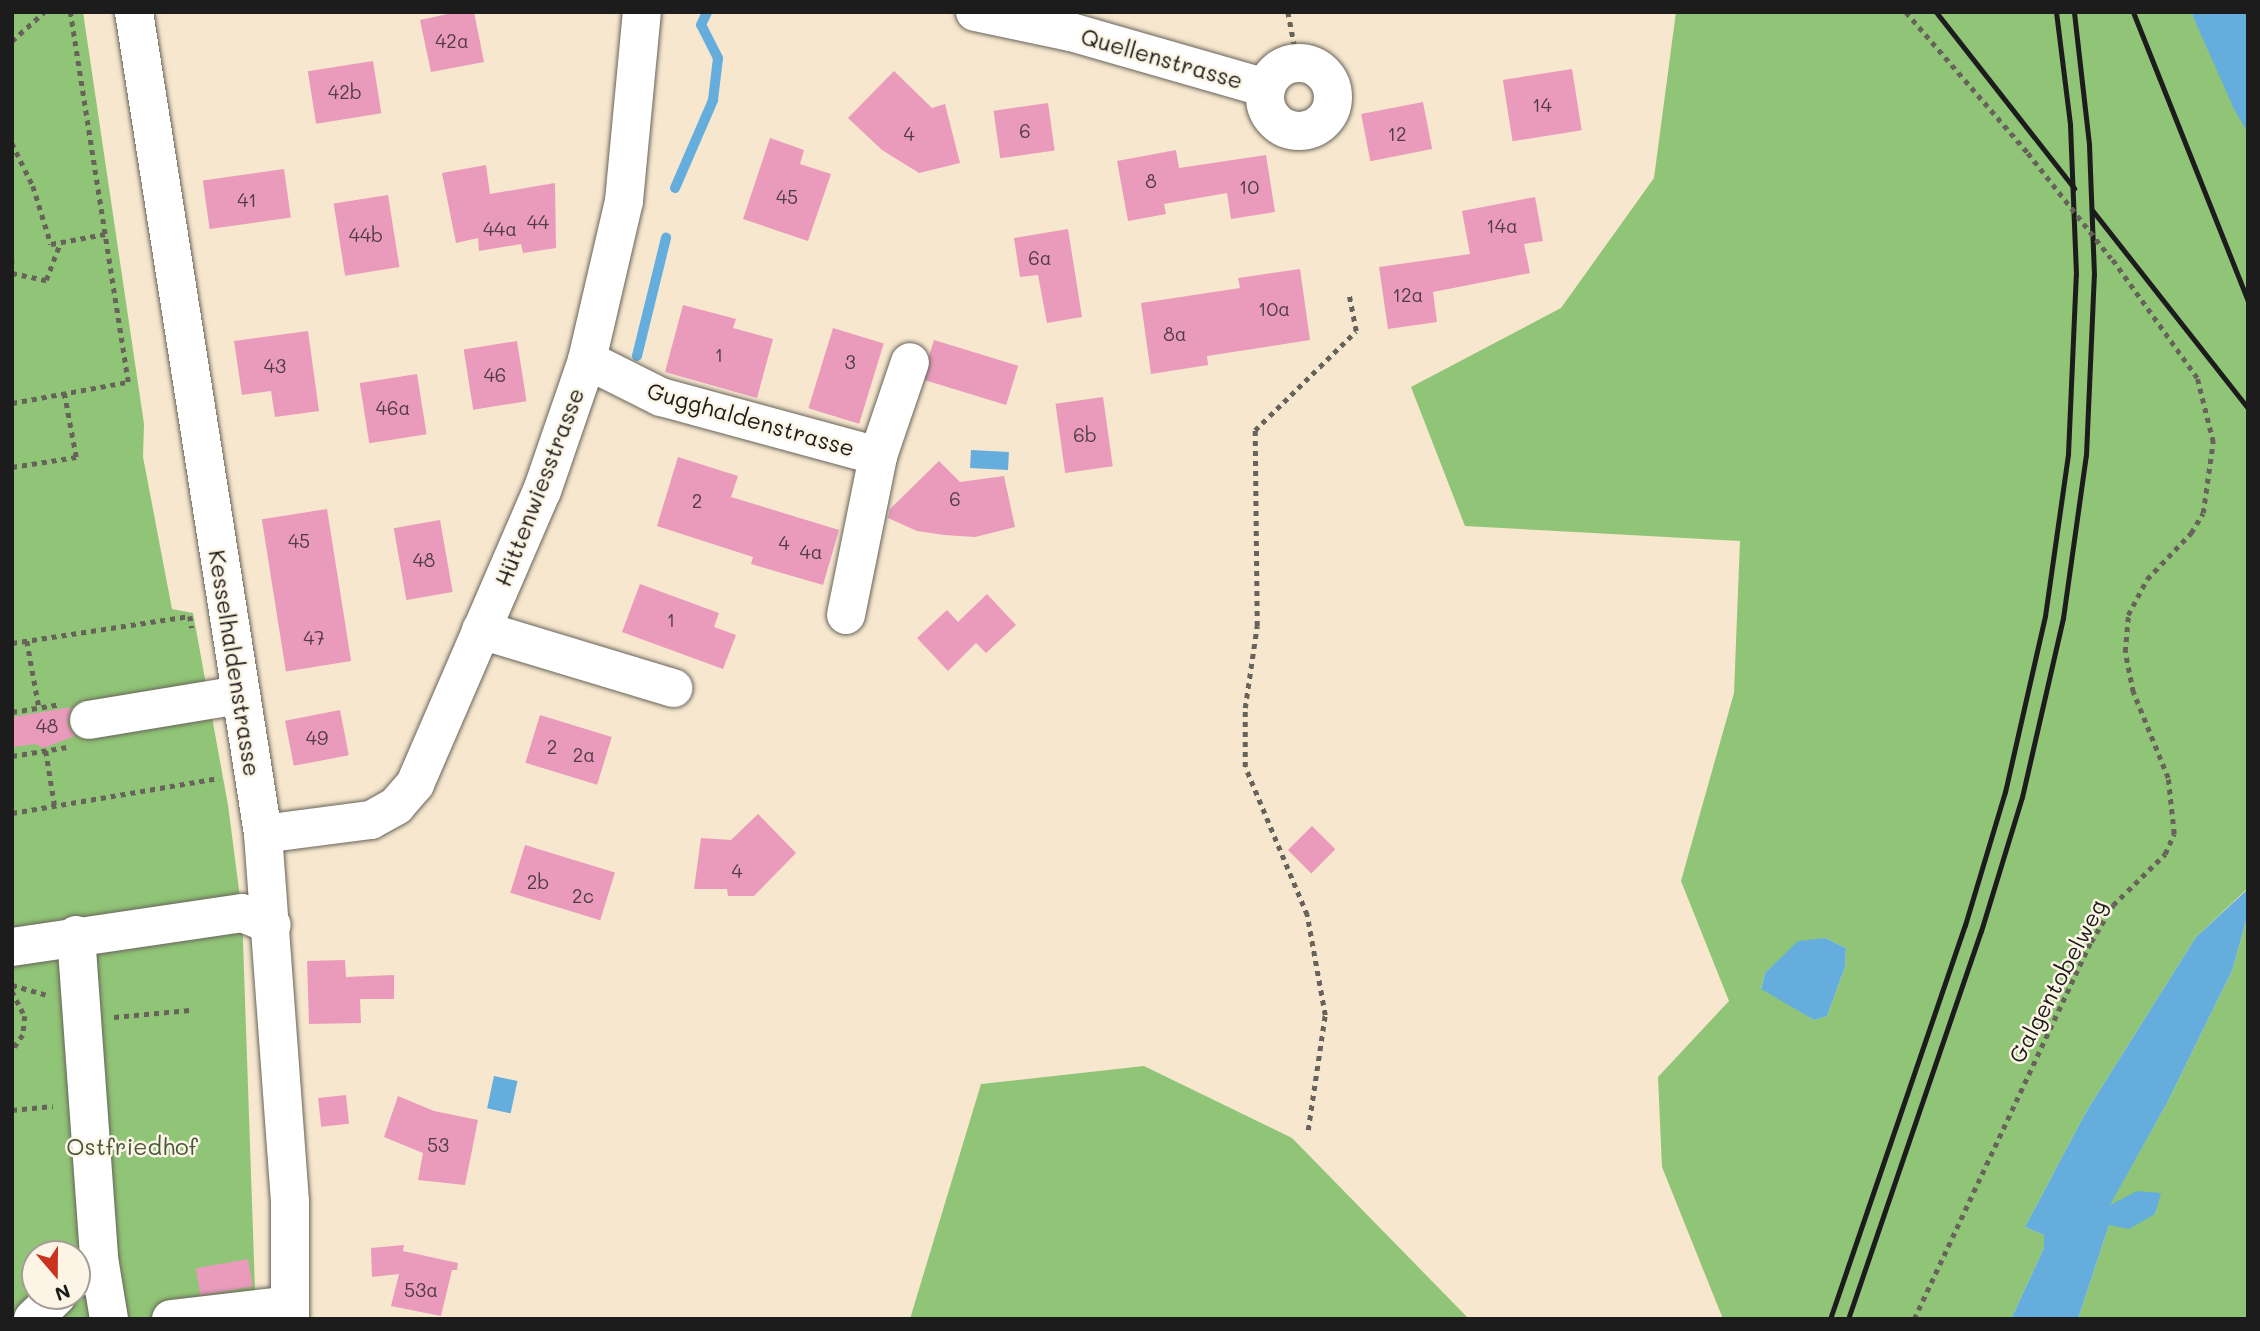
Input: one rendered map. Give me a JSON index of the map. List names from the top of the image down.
{
  "streets": {
    "street": [
      "Quellenstrasse",
      "Gugghaldenstrasse",
      "Hüttenwiesstrasse",
      "Kesselhaldenstrasse"
    ],
    "path": ["Galgentobelweg"]
  },
  "crossings": [
    ["Gugghaldenstrasse", "Hüttenwiesstrasse"],
    ["Hüttenwiesstrasse", "Kesselhaldenstrasse"]
  ],
  "parks": ["Ostfriedhof"],
  "house_numbers": [
    "42a",
    "42b",
    "14",
    "6",
    "4",
    "12",
    "8",
    "10",
    "45",
    "41",
    "44",
    "14a",
    "44a",
    "44b",
    "6a",
    "12a",
    "10a",
    "8a",
    "1",
    "3",
    "43",
    "46",
    "46a",
    "6b",
    "6",
    "2",
    "45",
    "4",
    "4a",
    "48",
    "1",
    "47",
    "48",
    "49",
    "2",
    "2a",
    "4",
    "2b",
    "2c",
    "53",
    "53a"
  ],
  "north": "bottom"
}
